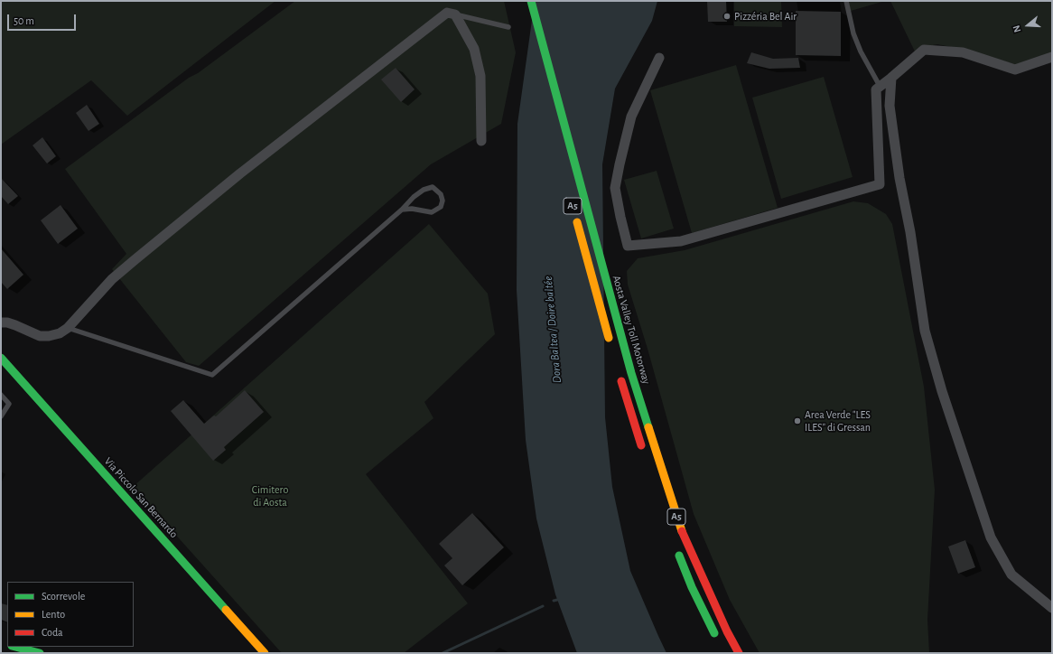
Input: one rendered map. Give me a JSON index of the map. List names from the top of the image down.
{
  "streets": {
    "main road": ["A5", "Aosta Valley Toll Motorway", "Via Piccolo San Bernardo"]
  },
  "water": ["Dora Baltea / Doire baltée"],
  "parks": ["Cimitero di Aosta"],
  "places": ["Pizzéria Bel Air", "Area Verde \"LES ILES\" di Gressan"],
  "legend": ["Scorrevole", "Lento", "Coda"],
  "scale_bar": "50 m",
  "north": "left"
}
